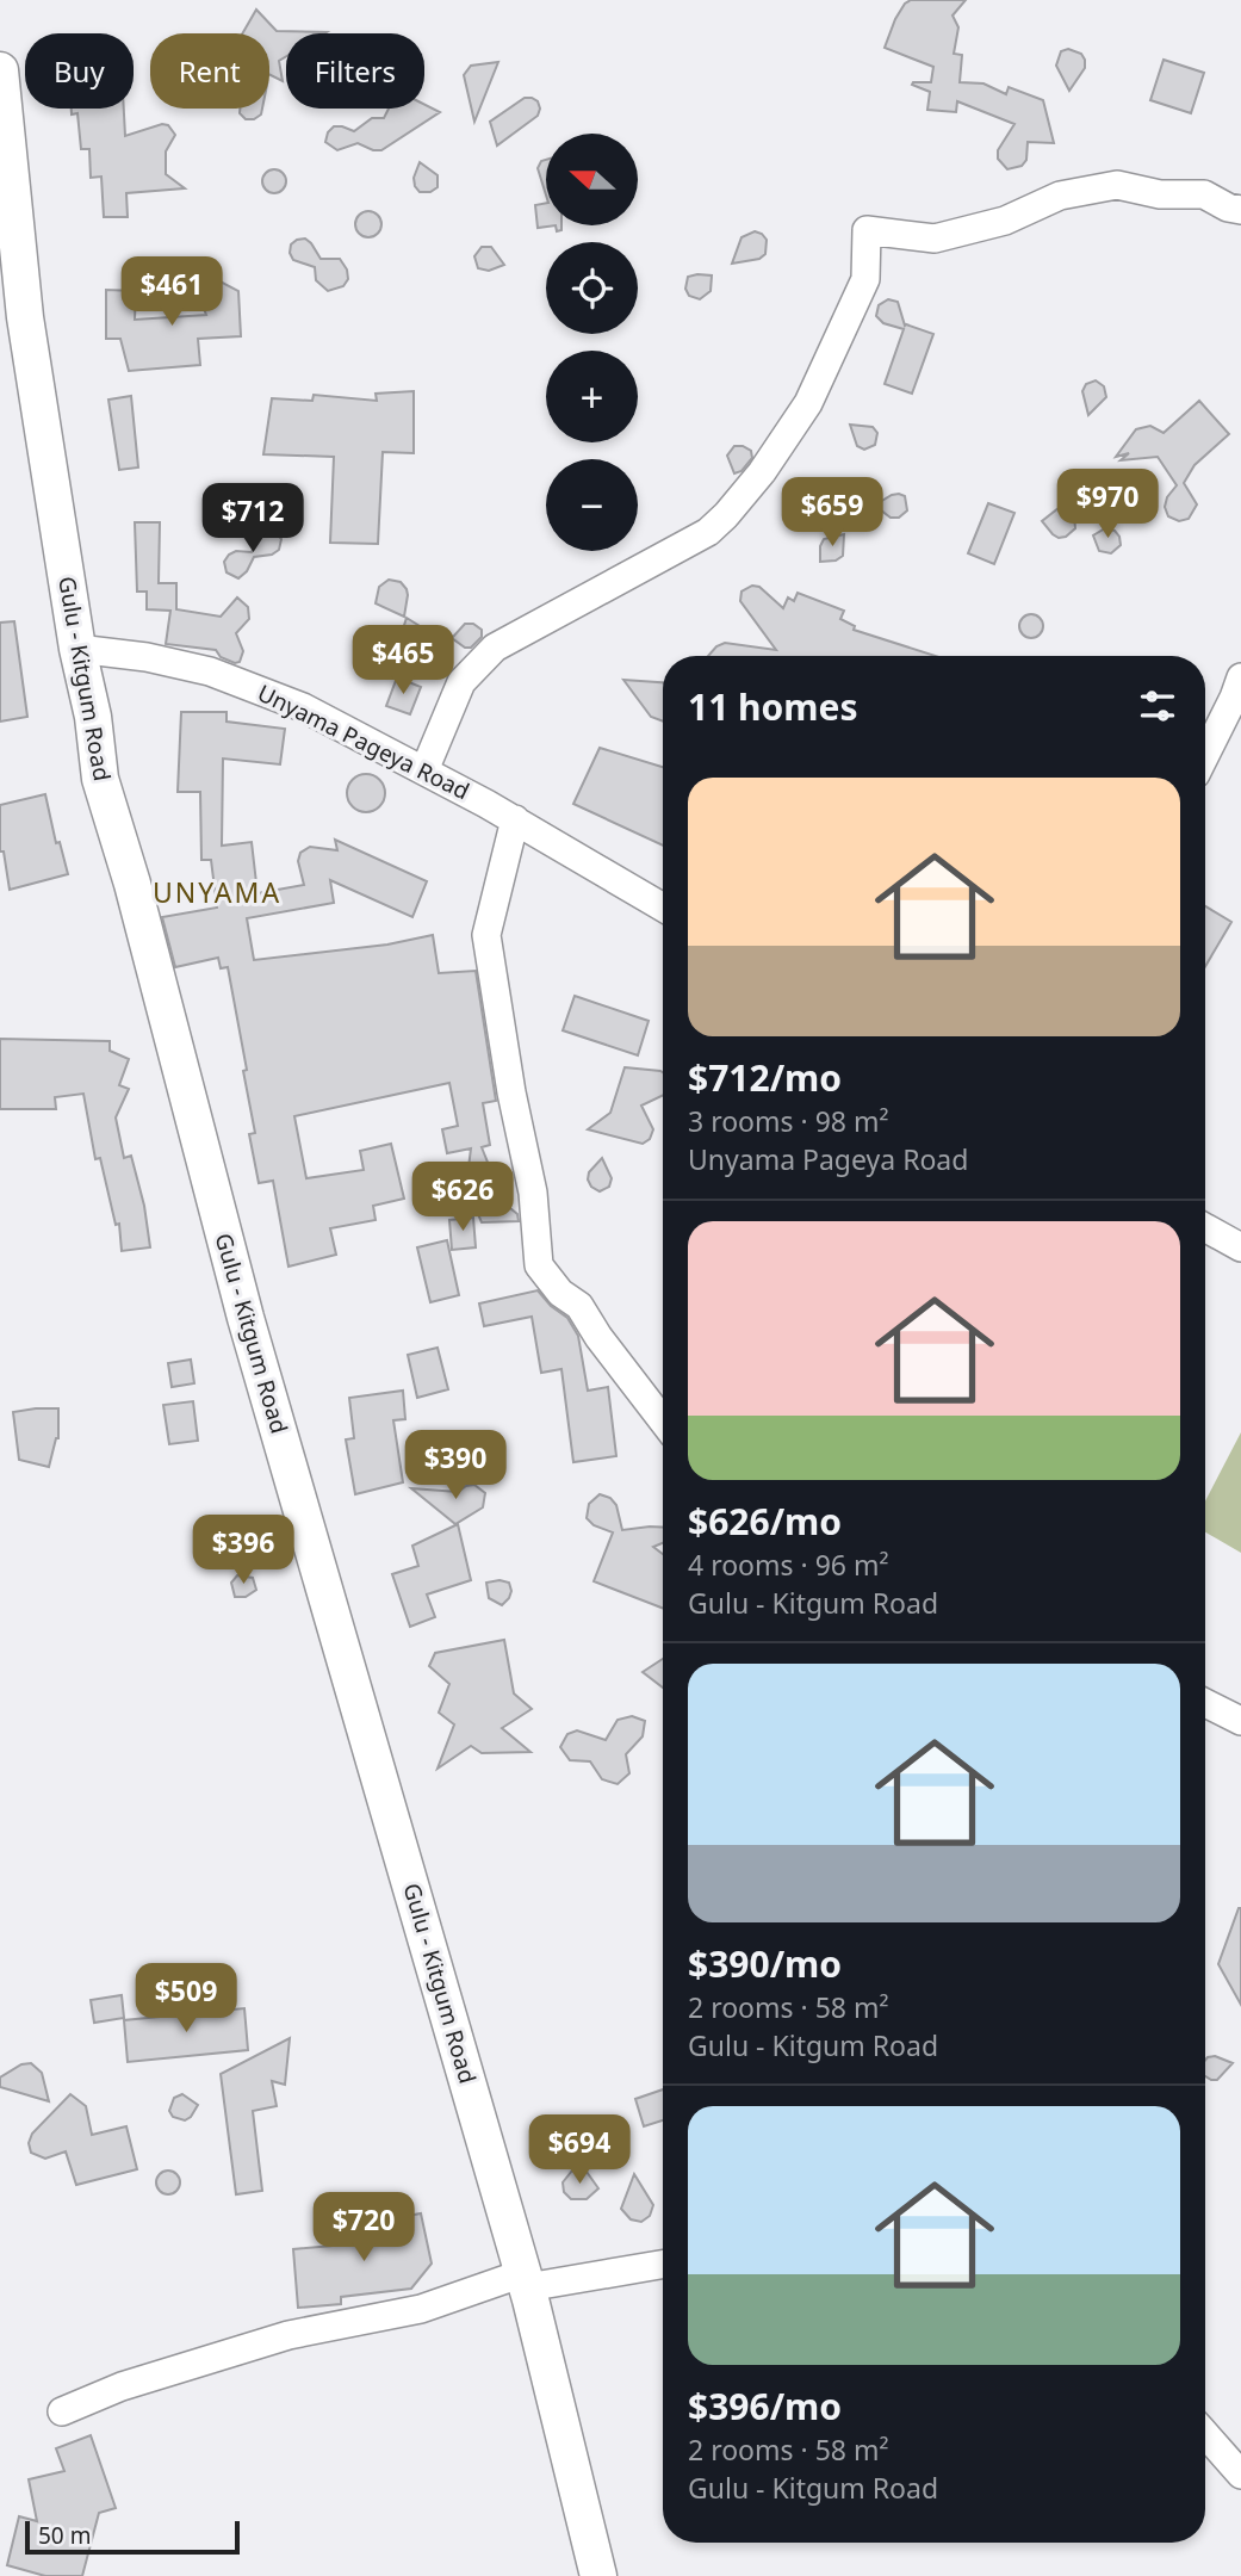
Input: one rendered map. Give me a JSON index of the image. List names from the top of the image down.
{
  "streets": {
    "main road": ["Gulu - Kitgum Road"],
    "street": ["Unyama Pageya Road"]
  },
  "crossings": [
    ["Gulu - Kitgum Road", "Unyama Pageya Road"]
  ],
  "districts": ["UNYAMA"],
  "scale_bar": "50 m",
  "north": "left",
  "page": {
    "chip": ["Buy", "Rent", "Filters"],
    "map_buttons": ["+", "−"],
    "price": [
      "$461",
      "$970",
      "$659",
      "$712",
      "$465",
      "$626",
      "$390",
      "$396",
      "$509",
      "$694",
      "$720"
    ],
    "heading": "11 homes",
    "list": [
      {
        "name": "$712/mo",
        "note": "3 rooms · 98 m² · Unyama Pageya Road"
      },
      {
        "name": "$626/mo",
        "note": "4 rooms · 96 m² · Gulu - Kitgum Road"
      },
      {
        "name": "$390/mo",
        "note": "2 rooms · 58 m² · Gulu - Kitgum Road"
      },
      {
        "name": "$396/mo",
        "note": "2 rooms · 58 m² · Gulu - Kitgum Road"
      }
    ],
    "scale": "50 m"
  }
}
